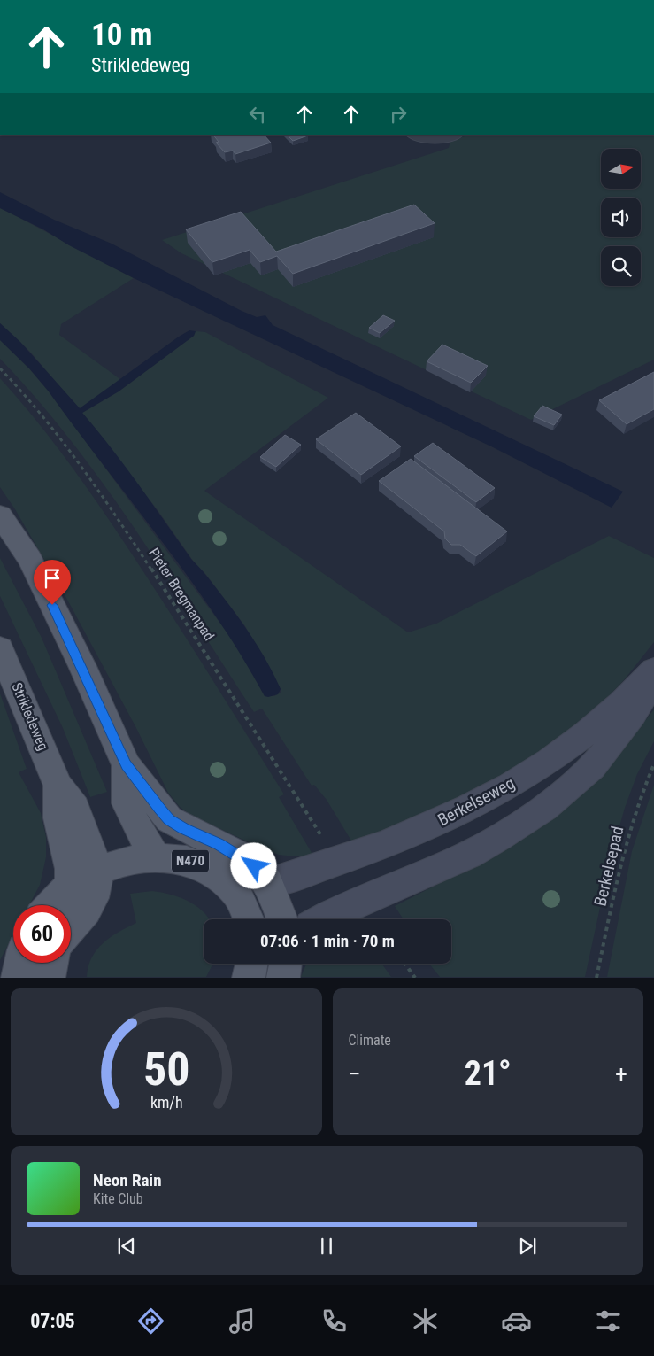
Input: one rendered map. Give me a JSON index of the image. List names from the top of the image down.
{
  "streets": {
    "main road": ["Strikledeweg", "N470"],
    "street": ["Berkelseweg"],
    "path": ["Pieter Bregmanpad", "Berkelsepad"]
  },
  "crossings": [
    ["Strikledeweg", "N470"],
    ["Berkelseweg", "N470"]
  ],
  "north": "right",
  "page": {
    "turn": ["10 m", "Strikledeweg"],
    "limit": "60",
    "trip": "07:06 · 1 min · 70 m",
    "tile": "Climate",
    "heat": ["−", "21°", "+"],
    "song": ["Neon Rain", "Kite Club"],
    "tabs": "07:05",
    "gauge": ["50", "km/h"]
  }
}
